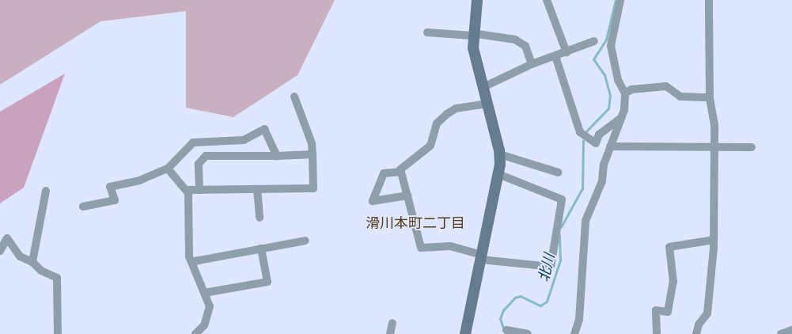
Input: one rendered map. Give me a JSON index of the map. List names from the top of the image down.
{
  "districts": ["滑川本町二丁目"],
  "water": ["北川"]
}
